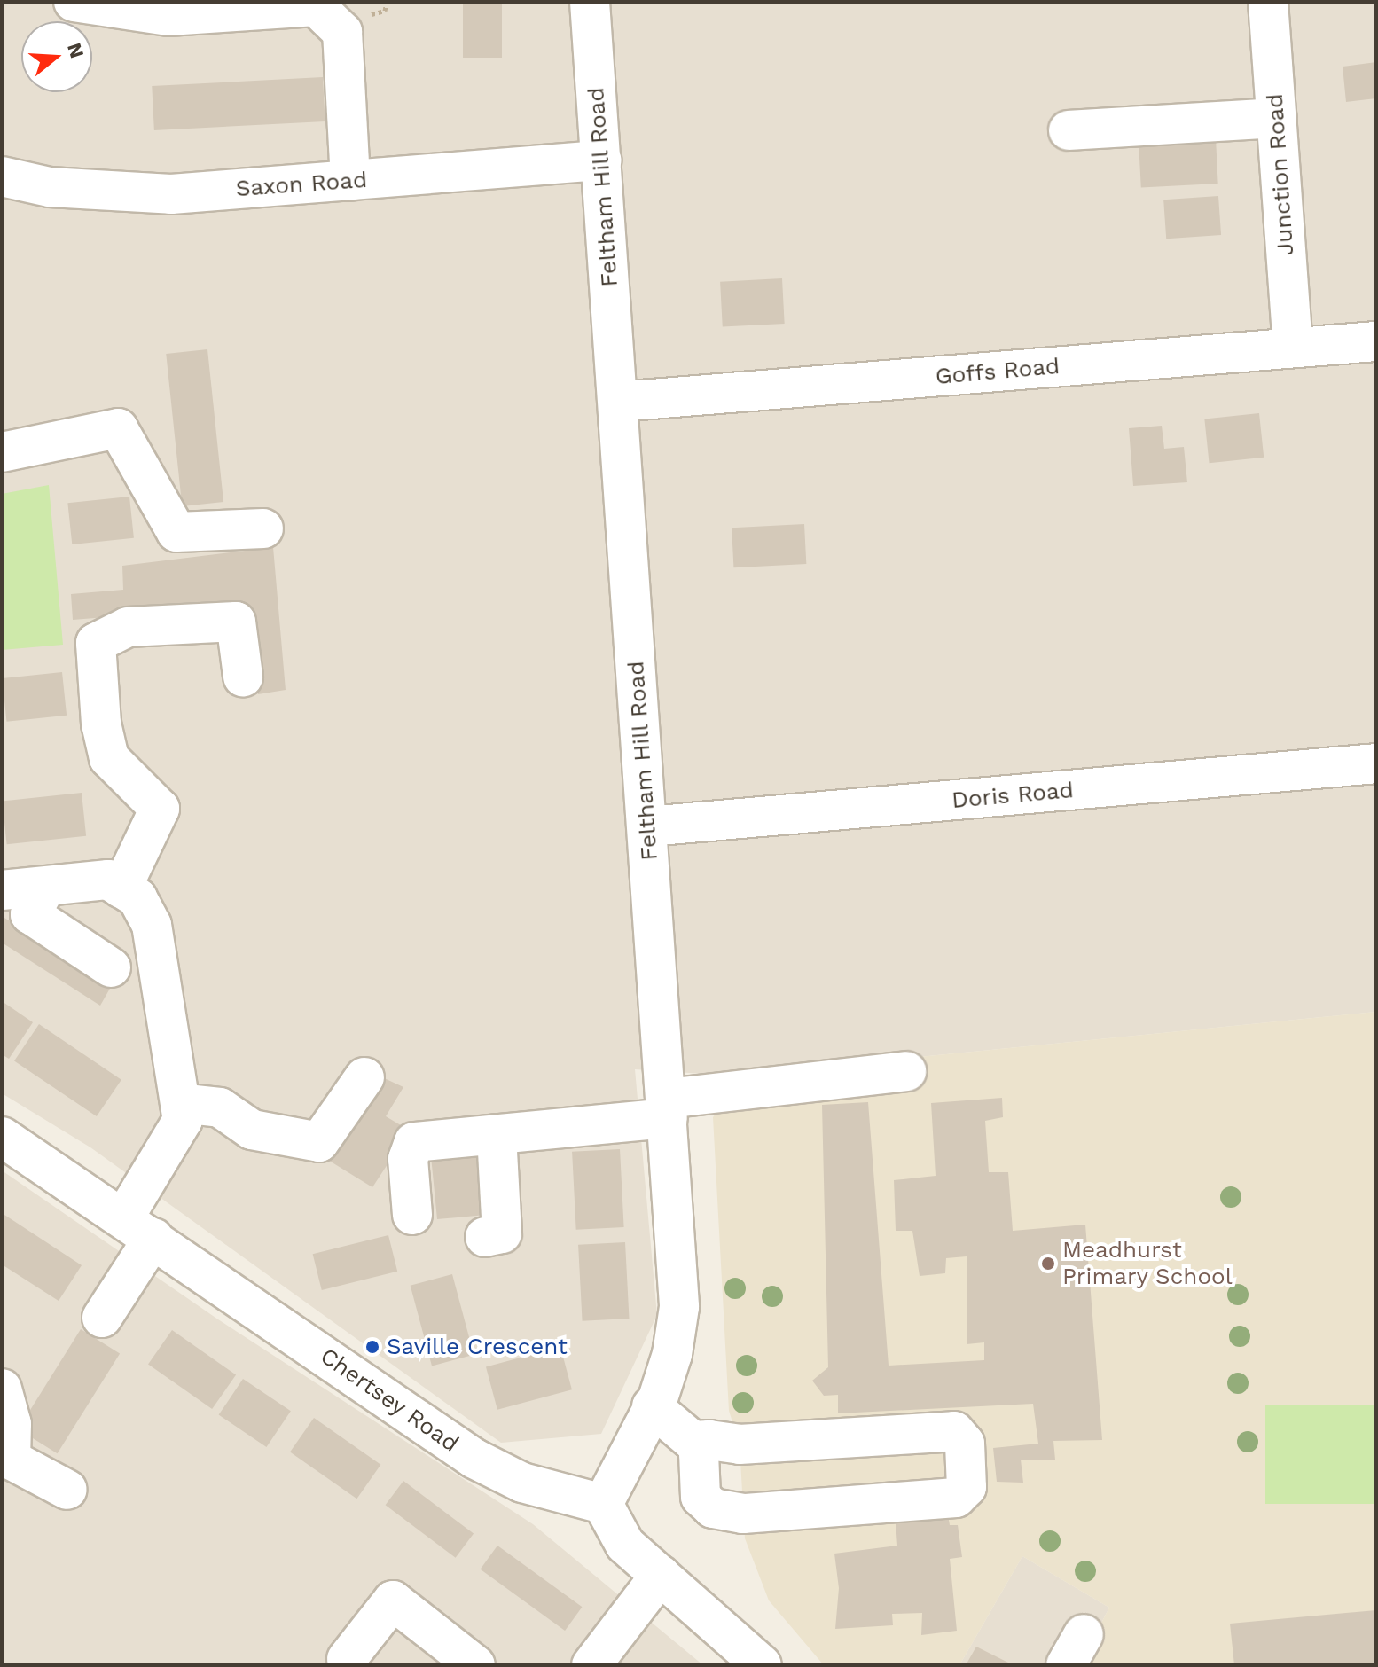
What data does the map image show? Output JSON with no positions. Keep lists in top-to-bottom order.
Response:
{
  "streets": {
    "street": [
      "Junction Road",
      "Saxon Road",
      "Feltham Hill Road",
      "Goffs Road",
      "Doris Road",
      "Chertsey Road"
    ]
  },
  "crossings": [
    ["Junction Road", "Goffs Road"],
    ["Saxon Road", "Feltham Hill Road"],
    ["Feltham Hill Road", "Goffs Road"],
    ["Feltham Hill Road", "Doris Road"],
    ["Feltham Hill Road", "Chertsey Road"]
  ],
  "places": ["Meadhurst Primary School", "Saville Crescent"],
  "north": "right"
}
